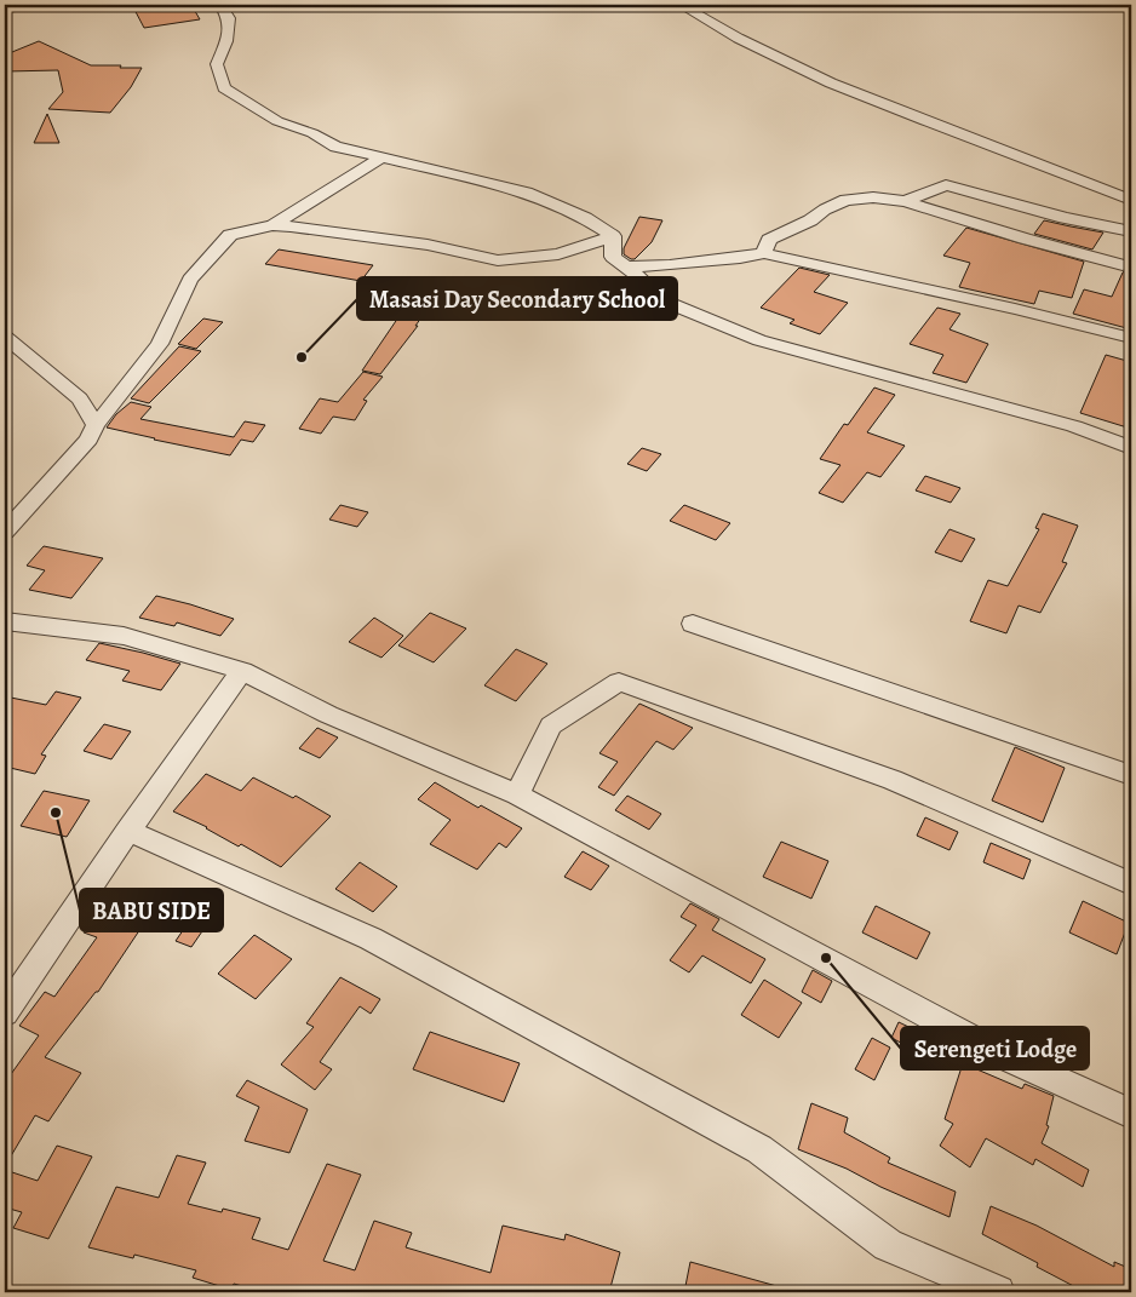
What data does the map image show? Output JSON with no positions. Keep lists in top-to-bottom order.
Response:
{
  "places": ["Masasi Day Secondary School", "BABU SIDE", "Serengeti Lodge"]
}
